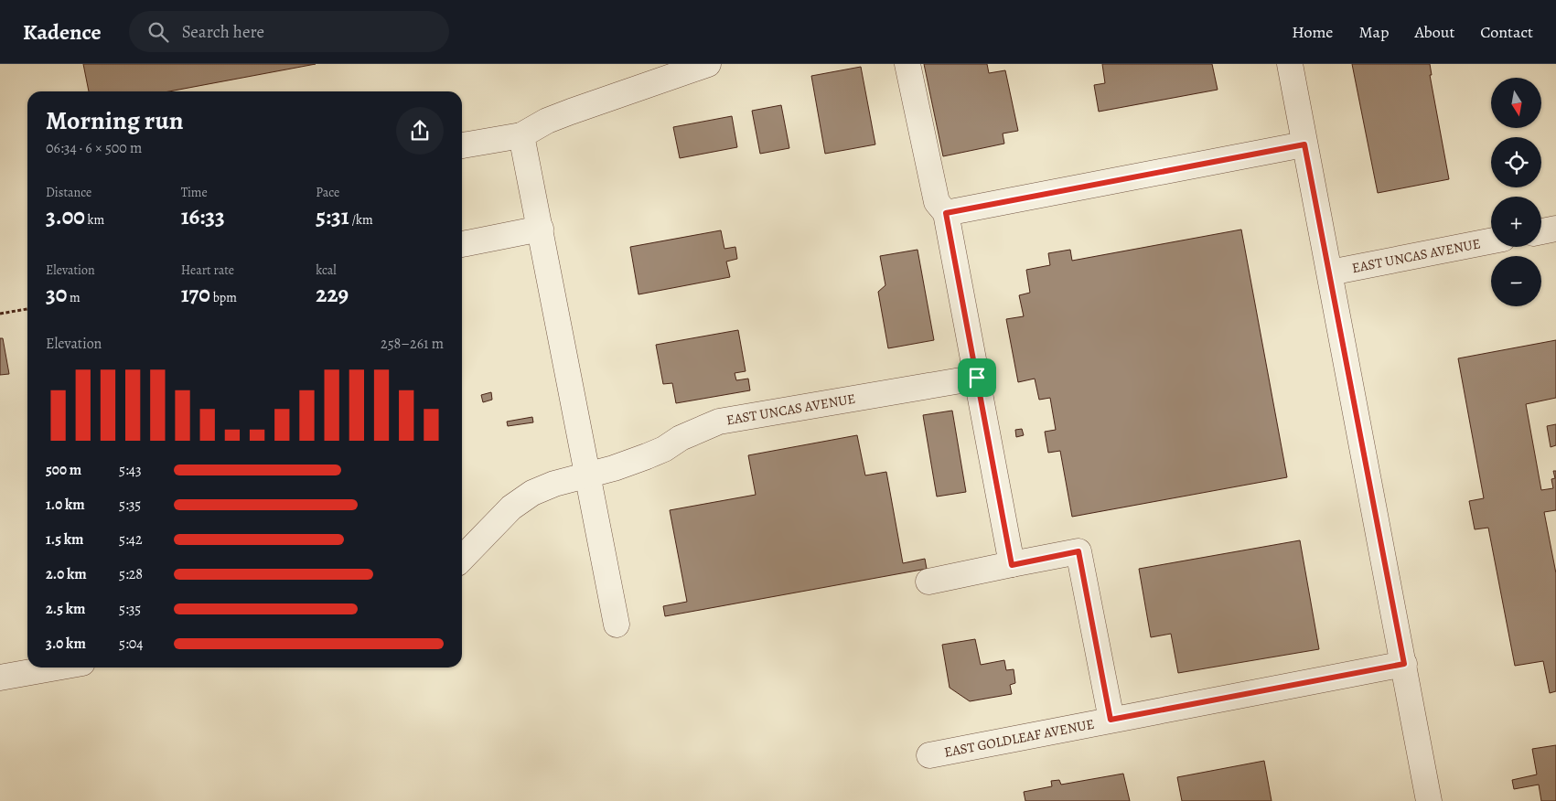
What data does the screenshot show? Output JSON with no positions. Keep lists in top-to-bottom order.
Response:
{
  "streets": {
    "street": ["EAST UNCAS AVENUE", "EAST GOLDLEAF AVENUE"]
  },
  "north": "bottom",
  "page": {
    "header": "Kadence",
    "search": "Search here",
    "nav": [
      "Home",
      "Map",
      "About",
      "Contact"
    ],
    "map_buttons": ["+", "−"],
    "heading": ["Morning run", "06:34 · 6 × 500 m"],
    "stats": [
      ["Distance", "3.00 km"],
      ["Time", "16:33"],
      ["Pace", "5:31 /km"],
      ["Elevation", "30 m"],
      ["Heart rate", "170 bpm"],
      ["kcal", "229"]
    ],
    "chart": ["Elevation", "258–261 m"],
    "list": [
      {
        "name": "500 m",
        "note": "5:43"
      },
      {
        "name": "1.0 km",
        "note": "5:35"
      },
      {
        "name": "1.5 km",
        "note": "5:42"
      },
      {
        "name": "2.0 km",
        "note": "5:28"
      },
      {
        "name": "2.5 km",
        "note": "5:35"
      },
      {
        "name": "3.0 km",
        "note": "5:04"
      }
    ]
  }
}
